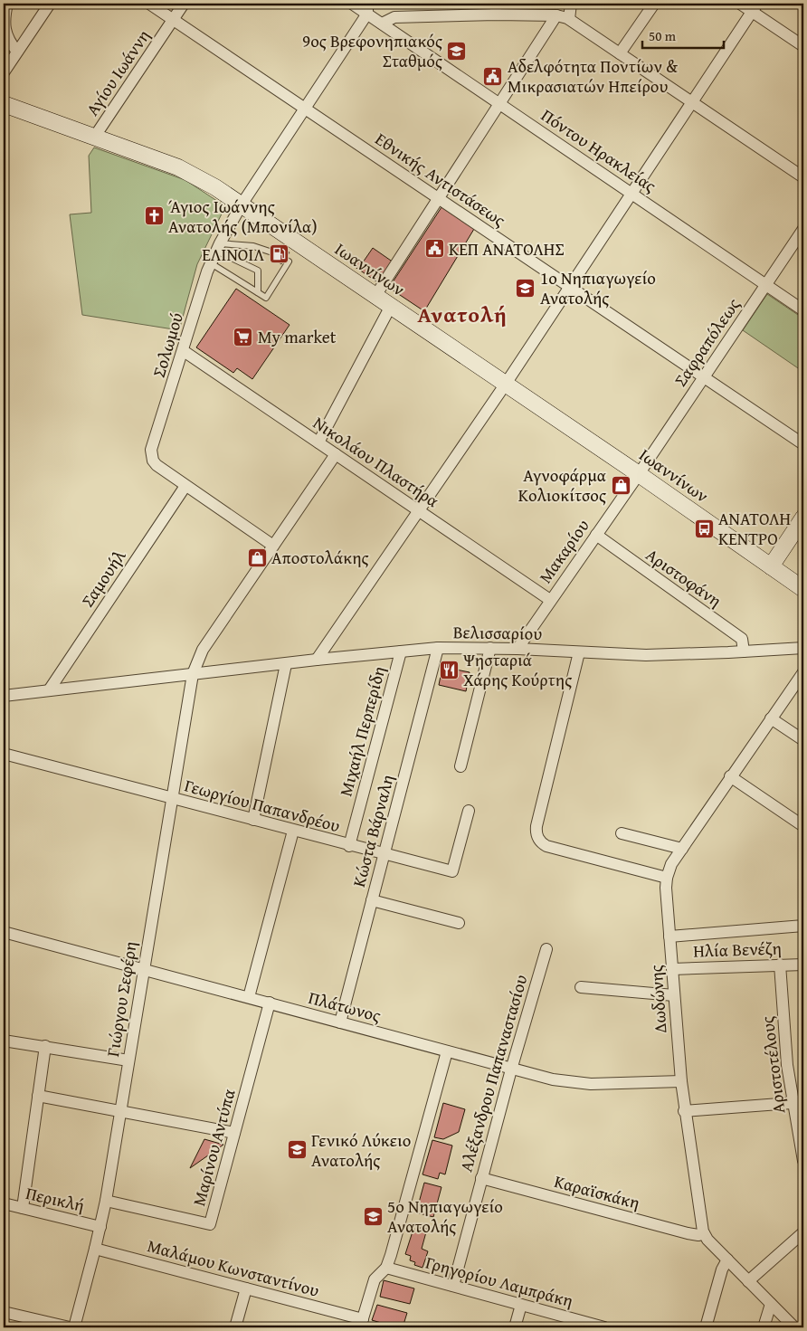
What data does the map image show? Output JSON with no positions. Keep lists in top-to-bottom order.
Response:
{
  "streets": {
    "main road": ["Ιωαννίνων"],
    "street": [
      "Αγίου Ιωάννη",
      "Πόντου Ηρακλείας",
      "Εθνικής Αντιστάσεως",
      "Σαφραπόλεως",
      "Σολωμού",
      "Νικολάου Πλαστήρα",
      "Μακαρίου",
      "Αριστοφάνη",
      "Σαμουήλ",
      "Βελισσαρίου",
      "Μιχαήλ Περπερίδη",
      "Γεωργίου Παπανδρέου",
      "Κώστα Βάρναλη",
      "Ηλία Βενέζη",
      "Γιώργου Σεφέρη",
      "Δωδώνης",
      "Πλάτωνος",
      "Αριστοτέλους",
      "Αλέξανδρου Παπαναστασίου",
      "Μαρίνου Αντύπα",
      "Καραϊσκάκη",
      "Περικλή",
      "Μαλάμου Κωνσταντίνου",
      "Γρηγορίου Λαμπράκη"
    ]
  },
  "crossings": [
    ["Αγίου Ιωάννη", "Εθνικής Αντιστάσεως"],
    ["Αγίου Ιωάννη", "Ιωαννίνων"],
    ["Πόντου Ηρακλείας", "Σαφραπόλεως"],
    ["Πόντου Ηρακλείας", "Σολωμού"],
    ["Εθνικής Αντιστάσεως", "Σαφραπόλεως"],
    ["Εθνικής Αντιστάσεως", "Σολωμού"],
    ["Ιωαννίνων", "Σαφραπόλεως"],
    ["Ιωαννίνων", "Σολωμού"],
    ["Ιωαννίνων", "Μακαρίου"],
    ["Σαφραπόλεως", "Μακαρίου"],
    ["Σολωμού", "Νικολάου Πλαστήρα"],
    ["Σολωμού", "Σαμουήλ"],
    ["Σολωμού", "Γιώργου Σεφέρη"],
    ["Νικολάου Πλαστήρα", "Μακαρίου"],
    ["Νικολάου Πλαστήρα", "Γιώργου Σεφέρη"],
    ["Μακαρίου", "Αριστοφάνη"],
    ["Μακαρίου", "Βελισσαρίου"],
    ["Αριστοφάνη", "Βελισσαρίου"],
    ["Σαμουήλ", "Βελισσαρίου"],
    ["Βελισσαρίου", "Μιχαήλ Περπερίδη"],
    ["Βελισσαρίου", "Κώστα Βάρναλη"],
    ["Βελισσαρίου", "Γιώργου Σεφέρη"],
    ["Μιχαήλ Περπερίδη", "Γεωργίου Παπανδρέου"],
    ["Γεωργίου Παπανδρέου", "Κώστα Βάρναλη"],
    ["Γεωργίου Παπανδρέου", "Γιώργου Σεφέρη"],
    ["Κώστα Βάρναλη", "Πλάτωνος"],
    ["Ηλία Βενέζη", "Δωδώνης"],
    ["Ηλία Βενέζη", "Αριστοτέλους"],
    ["Γιώργου Σεφέρη", "Πλάτωνος"],
    ["Γιώργου Σεφέρη", "Μαρίνου Αντύπα"],
    ["Γιώργου Σεφέρη", "Περικλή"],
    ["Γιώργου Σεφέρη", "Μαλάμου Κωνσταντίνου"],
    ["Δωδώνης", "Πλάτωνος"],
    ["Δωδώνης", "Καραϊσκάκη"],
    ["Πλάτωνος", "Αλέξανδρου Παπαναστασίου"],
    ["Πλάτωνος", "Μαρίνου Αντύπα"],
    ["Αλέξανδρου Παπαναστασίου", "Καραϊσκάκη"],
    ["Αλέξανδρου Παπαναστασίου", "Γρηγορίου Λαμπράκη"]
  ],
  "districts": ["Ανατολή"],
  "places": {
    "school or university": [
      "9ος Βρεφονηπιακός Σταθμός",
      "1ο Νηπιαγωγείο Ανατολής",
      "Γενικό Λύκειο Ανατολής",
      "5ο Νηπιαγωγείο Ανατολής"
    ],
    "public building": ["Αδελφότητα Ποντίων & Μικρασιατών Ηπείρου", "ΚΕΠ ΑΝΑΤΟΛΗΣ"],
    "church": ["Άγιος Ιωάννης Ανατολής (Μπονίλα)"],
    "fuel station": ["ΕΛΙΝΟΙΛ"],
    "supermarket": ["My market"],
    "shop": ["Αγνοφάρμα Κολιοκίτσος", "Αποστολάκης"],
    "bus stop": ["ΑΝΑΤΟΛΗ ΚΕΝΤΡΟ"],
    "restaurant": ["Ψησταριά Χάρης Κούρτης"]
  },
  "scale_bar": "50 m"
}
